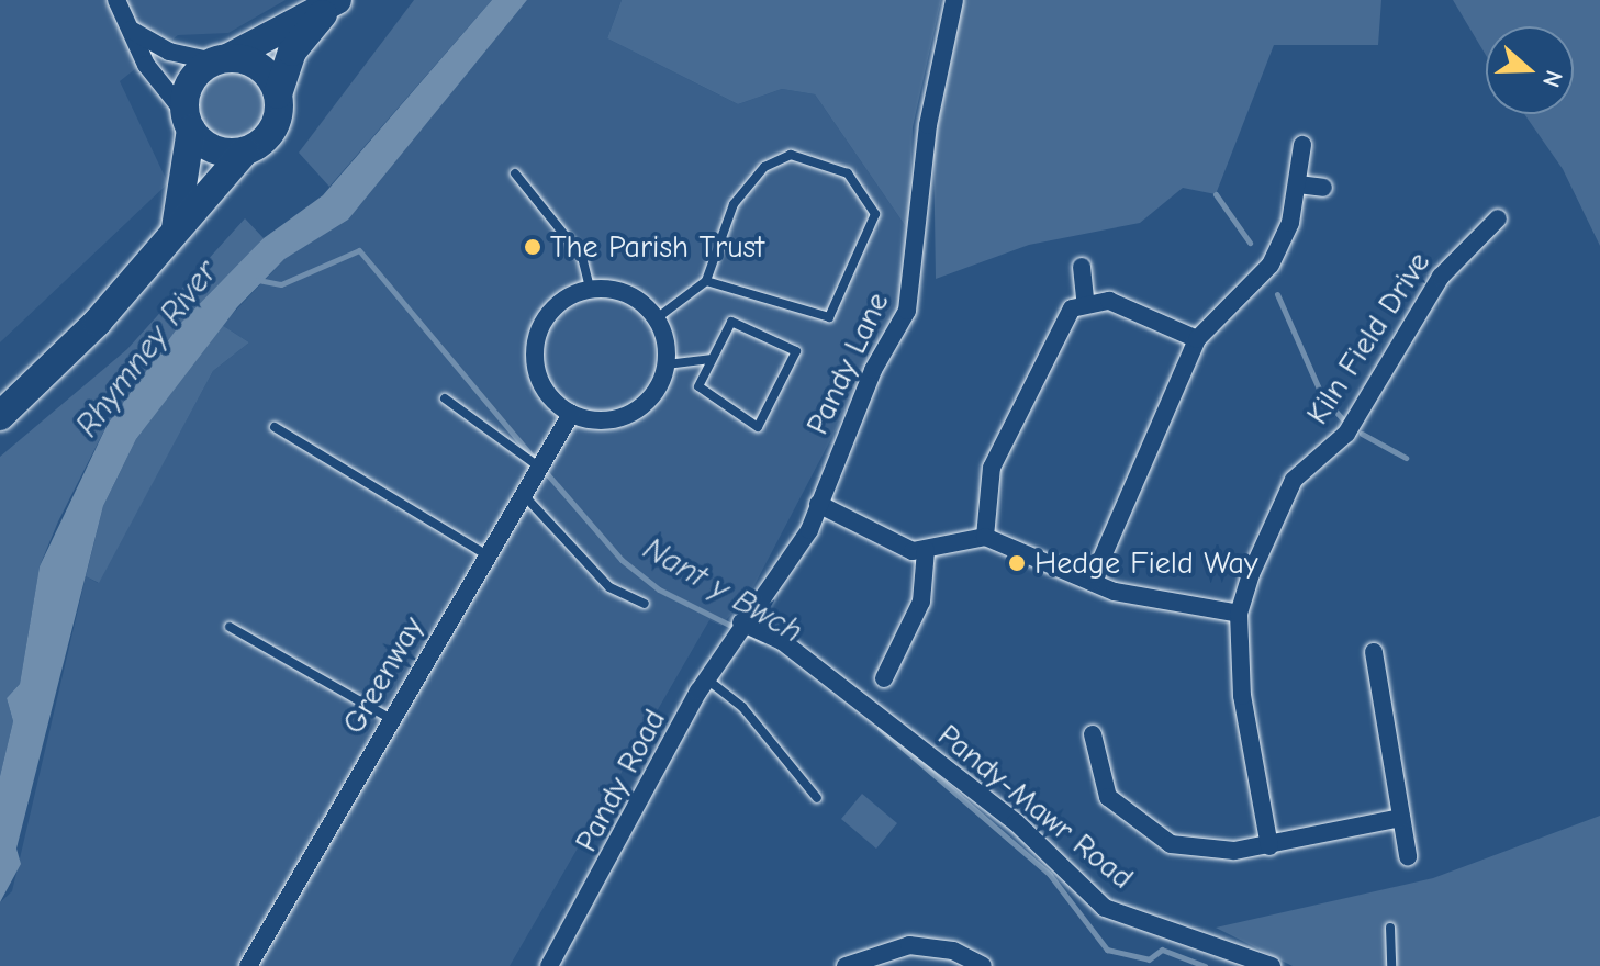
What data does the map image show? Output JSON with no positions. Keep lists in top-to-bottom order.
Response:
{
  "streets": {
    "street": [
      "Kiln Field Drive",
      "Pandy Lane",
      "Greenway",
      "Pandy Road",
      "Pandy-Mawr Road"
    ]
  },
  "crossings": [
    ["Pandy Lane", "Pandy Road"],
    ["Pandy Lane", "Pandy-Mawr Road"],
    ["Pandy Road", "Pandy-Mawr Road"]
  ],
  "water": ["Rhymney River", "Nant y Bwch"],
  "places": ["The Parish Trust", "Hedge Field Way"],
  "north": "right"
}
